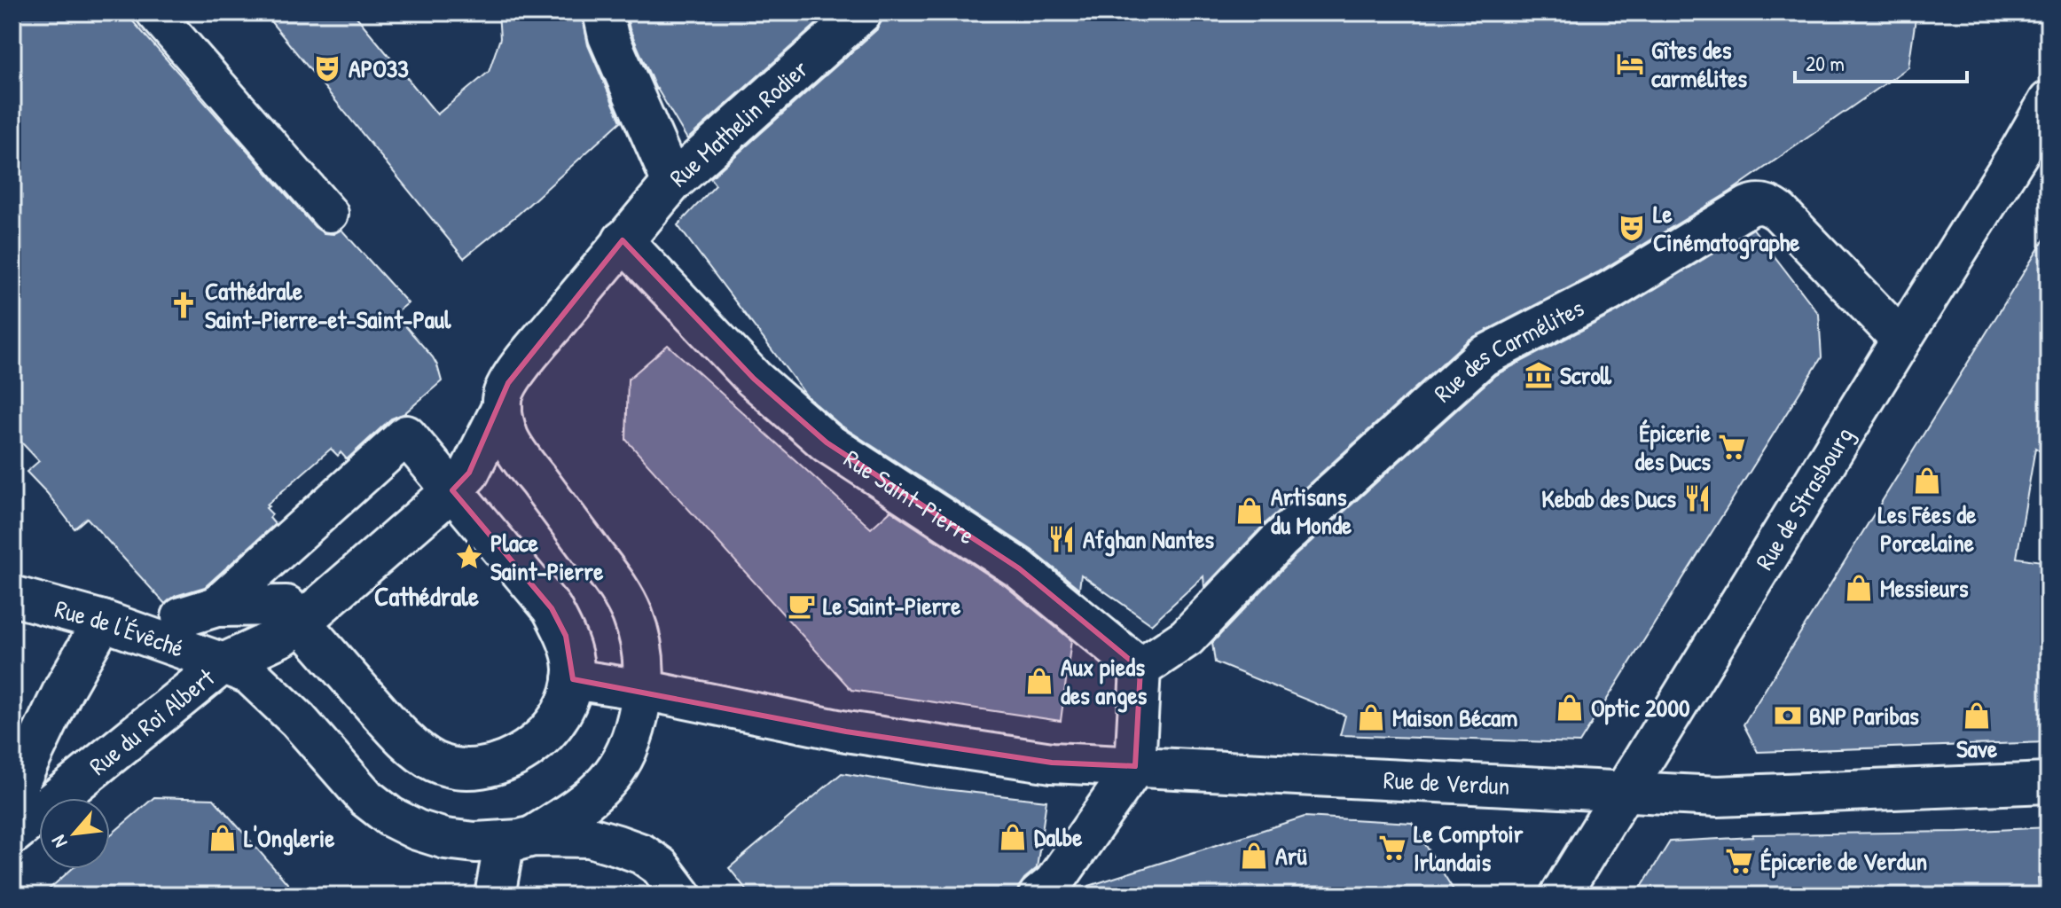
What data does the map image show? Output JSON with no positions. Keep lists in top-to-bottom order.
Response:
{
  "streets": {
    "street": [
      "Rue Mathelin Rodier",
      "Rue des Carmélites",
      "Rue Saint-Pierre",
      "Rue de Strasbourg",
      "Rue de l'Évêché",
      "Rue du Roi Albert",
      "Rue de Verdun"
    ]
  },
  "crossings": [
    ["Rue Mathelin Rodier", "Rue Saint-Pierre"],
    ["Rue des Carmélites", "Rue Saint-Pierre"],
    ["Rue des Carmélites", "Rue de Strasbourg"],
    ["Rue de Strasbourg", "Rue de Verdun"],
    ["Rue de l'Évêché", "Rue du Roi Albert"]
  ],
  "districts": ["Cathédrale"],
  "places": {
    "hotel": ["Gîtes des carmélites"],
    "theatre": ["APO33", "Le Cinématographe"],
    "church": ["Cathédrale Saint-Pierre-et-Saint-Paul"],
    "museum": ["Scroll"],
    "supermarket": ["Épicerie des Ducs", "Le Comptoir Irlandais", "Épicerie de Verdun"],
    "shop": [
      "Les Fées de Porcelaine",
      "Artisans du Monde",
      "Messieurs",
      "Aux pieds des anges",
      "Optic 2000",
      "Save",
      "Maison Bécam",
      "Dalbe",
      "L'Onglerie",
      "Arü"
    ],
    "restaurant": ["Kebab des Ducs", "Afghan Nantes"],
    "place": ["Place Saint-Pierre"],
    "cafe": ["Le Saint-Pierre"],
    "bank": ["BNP Paribas"]
  },
  "scale_bar": "20 m",
  "north": "bottom left"
}
